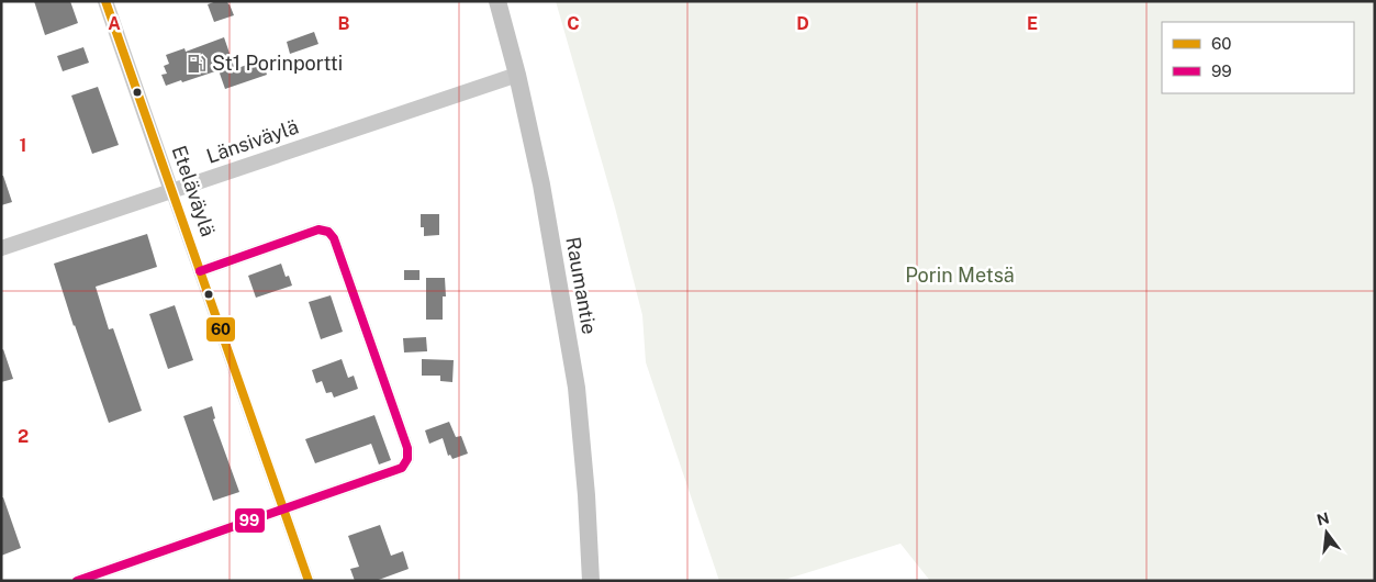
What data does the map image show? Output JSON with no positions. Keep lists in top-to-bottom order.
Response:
{
  "streets": {
    "highway": ["Raumantie"],
    "main road": ["Länsiväylä", "Eteläväylä"]
  },
  "crossings": [
    ["Länsiväylä", "Eteläväylä"],
    ["Länsiväylä", "Raumantie"]
  ],
  "parks": ["Porin Metsä"],
  "places": {
    "fuel station": ["St1 Porinportti"]
  },
  "lines": ["transit line 60", "transit line 99"],
  "legend": ["60", "99"],
  "north": "top",
  "grid": {
    "columns": [
      "A",
      "B",
      "C",
      "D",
      "E"
    ],
    "rows": ["1", "2"]
  }
}
